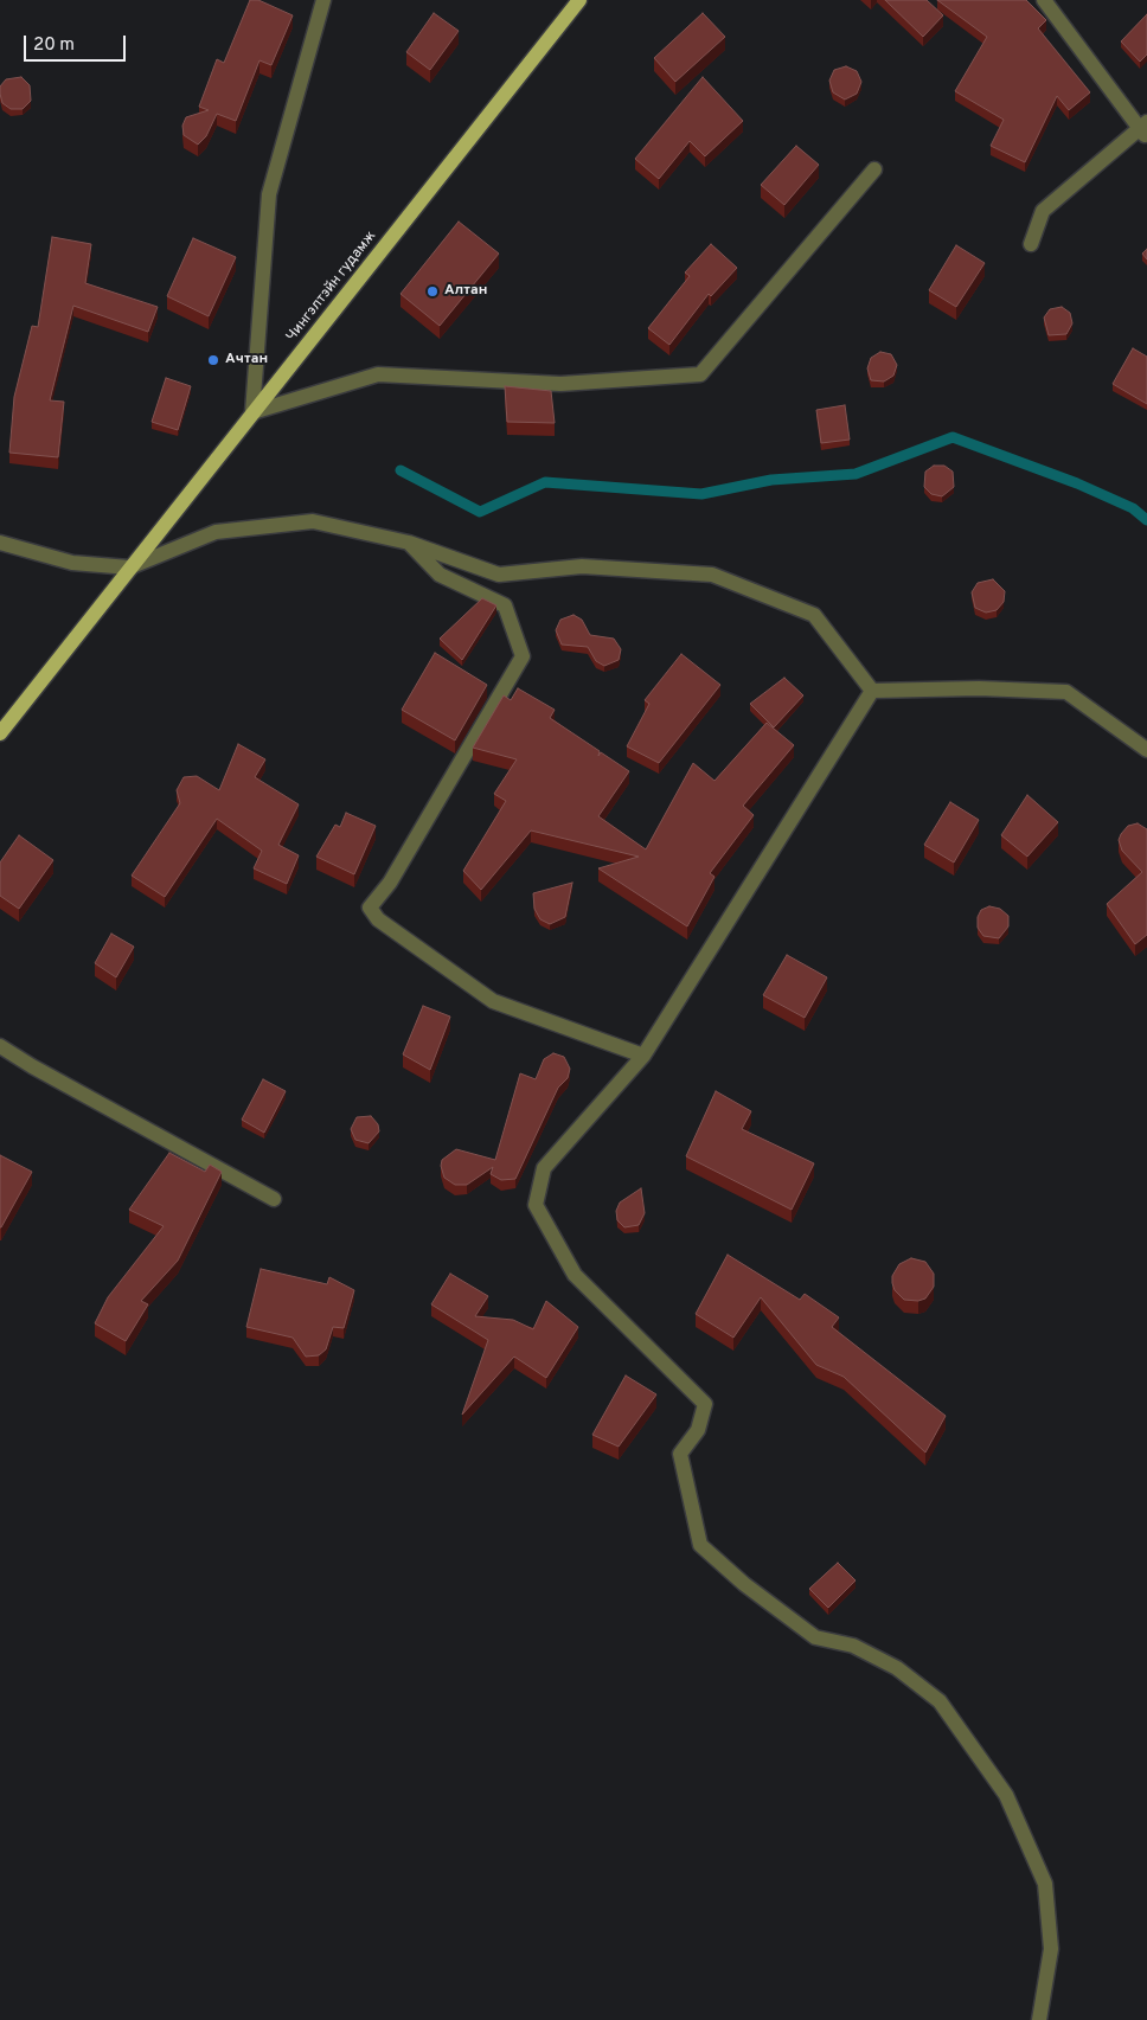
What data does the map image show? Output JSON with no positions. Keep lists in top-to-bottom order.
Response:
{
  "streets": {
    "main road": ["Чингэлтэйн гудамж"]
  },
  "places": ["Алтан", "Ачтан"],
  "scale_bar": "20 m"
}
